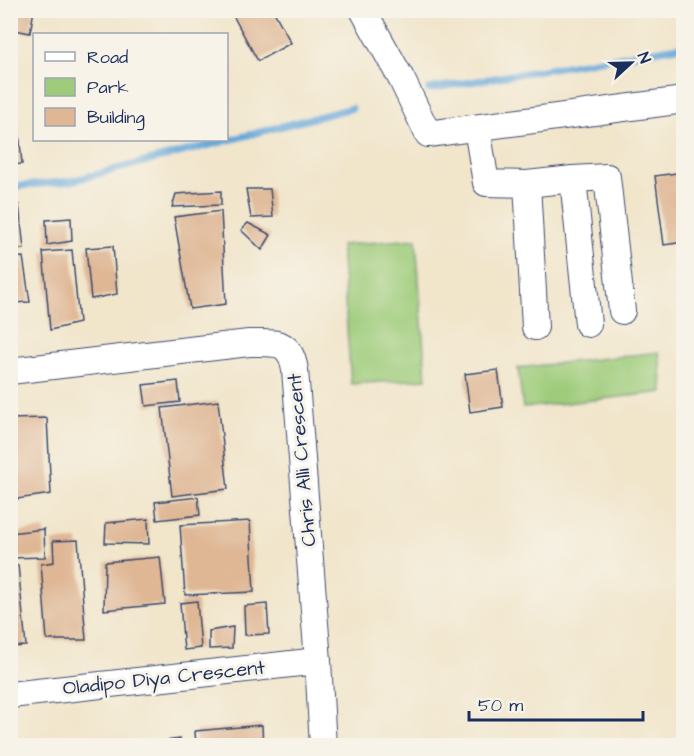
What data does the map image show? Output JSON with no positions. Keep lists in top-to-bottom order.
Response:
{
  "streets": {
    "street": ["Chris Alli Crescent", "Oladipo Diya Crescent"]
  },
  "crossings": [
    ["Chris Alli Crescent", "Oladipo Diya Crescent"]
  ],
  "legend": ["Road", "Park", "Building"],
  "scale_bar": "50 m",
  "north": "right"
}
